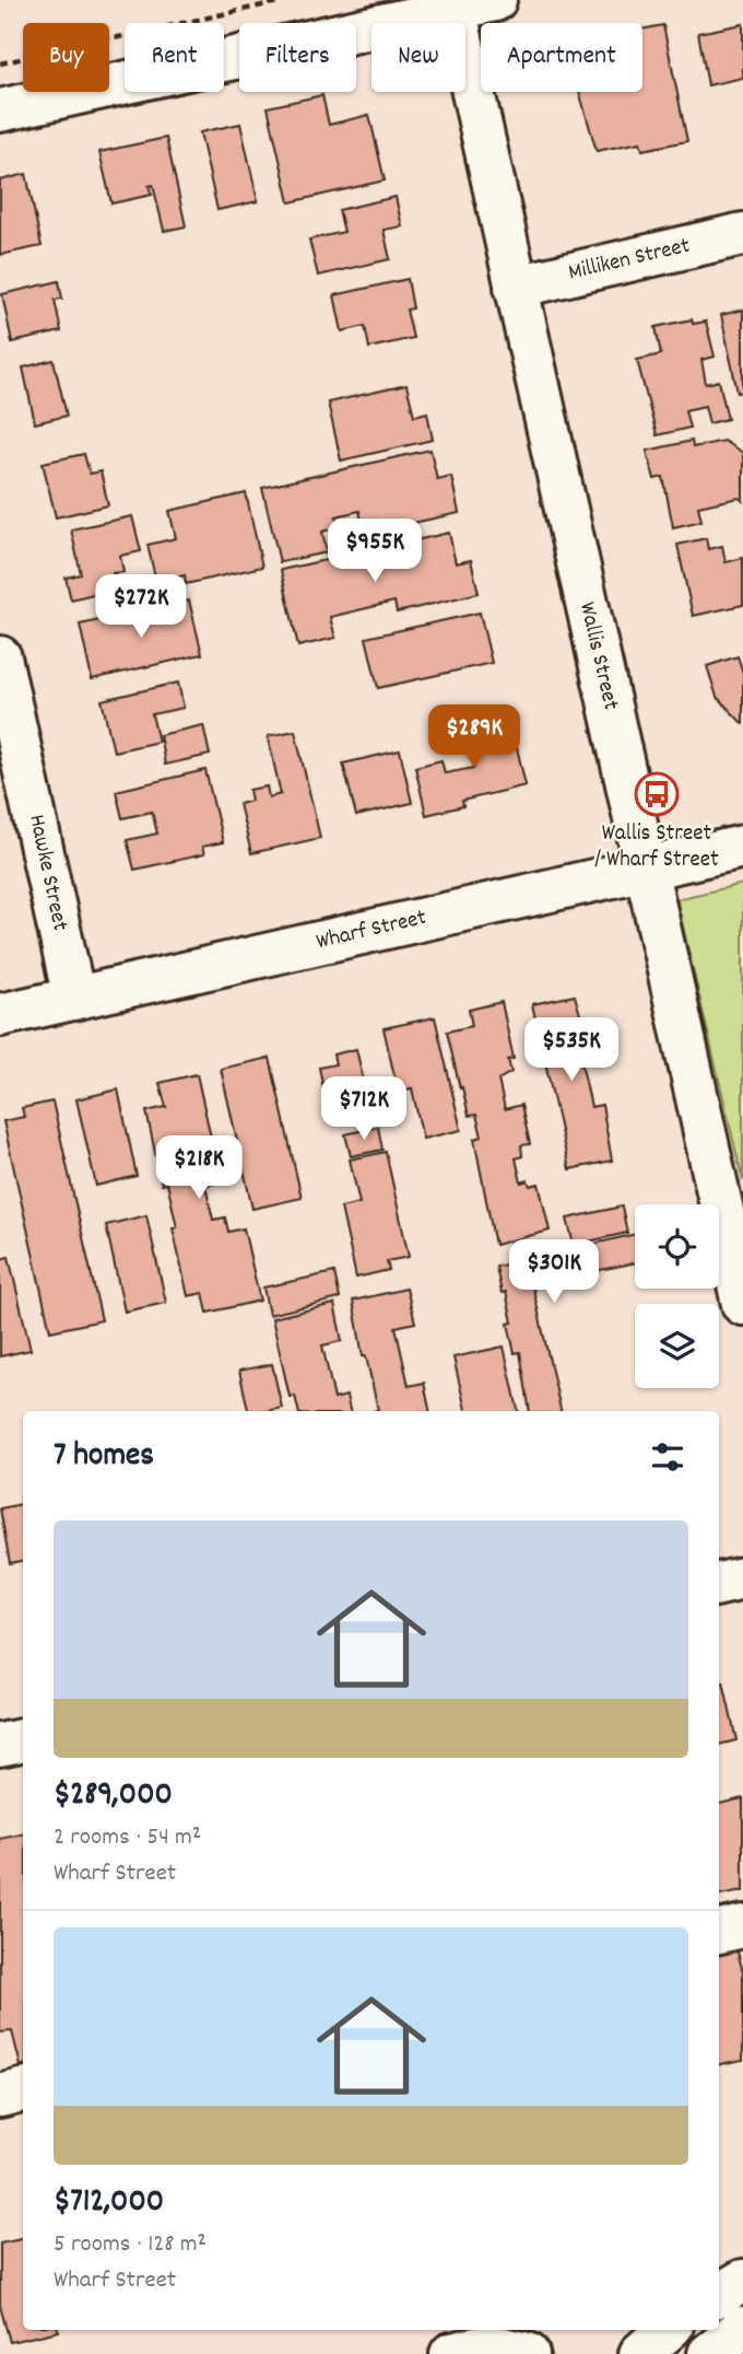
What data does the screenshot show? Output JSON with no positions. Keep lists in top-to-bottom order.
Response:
{
  "streets": {
    "street": [
      "Milliken Street",
      "Wallis Street",
      "Hawke Street",
      "Wharf Street"
    ]
  },
  "crossings": [
    ["Milliken Street", "Wallis Street"],
    ["Wallis Street", "Wharf Street"],
    ["Hawke Street", "Wharf Street"]
  ],
  "places": {
    "bus stop": ["Wallis Street / Wharf Street"]
  },
  "page": {
    "chip": [
      "Buy",
      "Rent",
      "Filters",
      "New",
      "Apartment"
    ],
    "price": [
      "$955K",
      "$272K",
      "$289K",
      "$535K",
      "$712K",
      "$218K",
      "$301K"
    ],
    "heading": "7 homes",
    "list": [
      {
        "name": "$289,000",
        "note": "2 rooms · 54 m² · Wharf Street"
      },
      {
        "name": "$712,000",
        "note": "5 rooms · 128 m² · Wharf Street"
      }
    ]
  }
}
